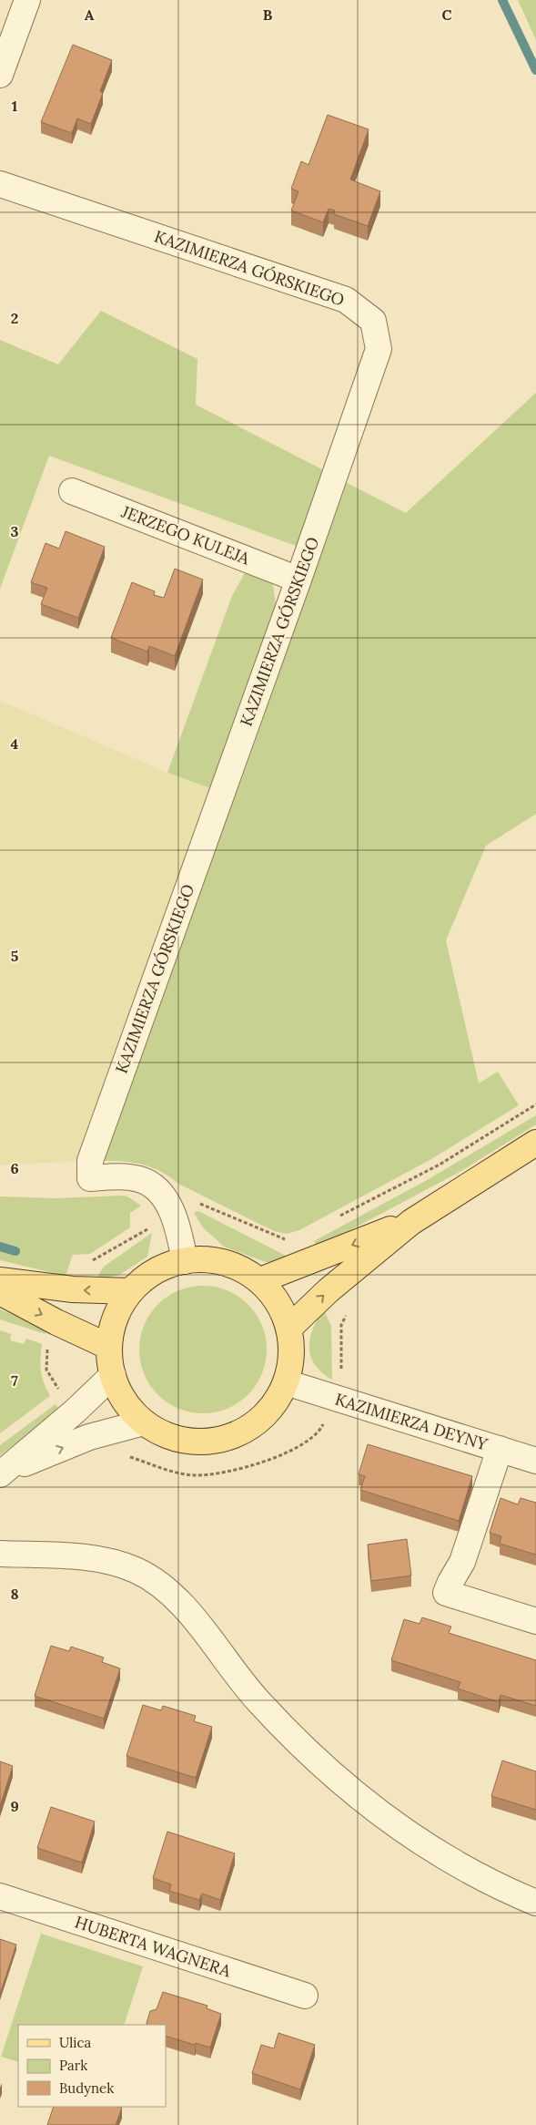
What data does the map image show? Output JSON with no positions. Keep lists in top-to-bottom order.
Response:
{
  "streets": {
    "street": [
      "KAZIMIERZA GÓRSKIEGO",
      "JERZEGO KULEJA",
      "KAZIMIERZA DEYNY",
      "HUBERTA WAGNERA"
    ]
  },
  "crossings": [
    ["KAZIMIERZA GÓRSKIEGO", "JERZEGO KULEJA"]
  ],
  "legend": ["Ulica", "Park", "Budynek"],
  "grid": {
    "columns": ["A", "B", "C"],
    "rows": [
      "1",
      "2",
      "3",
      "4",
      "5",
      "6",
      "7",
      "8",
      "9"
    ]
  }
}
